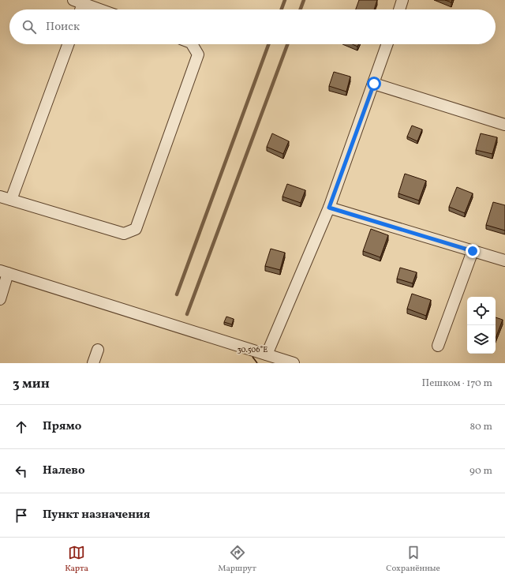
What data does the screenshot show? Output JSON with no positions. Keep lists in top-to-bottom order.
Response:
{
  "page": {
    "search": "Поиск",
    "heading": ["3 мин", "Пешком · 170 m"],
    "list": [
      ["Прямо", "80 m"],
      ["Налево", "90 m"],
      "Пункт назначения"
    ],
    "nav": ["Карта", "Маршрут", "Сохранённые"]
  },
  "coordinates": ["30.506°E"]
}
